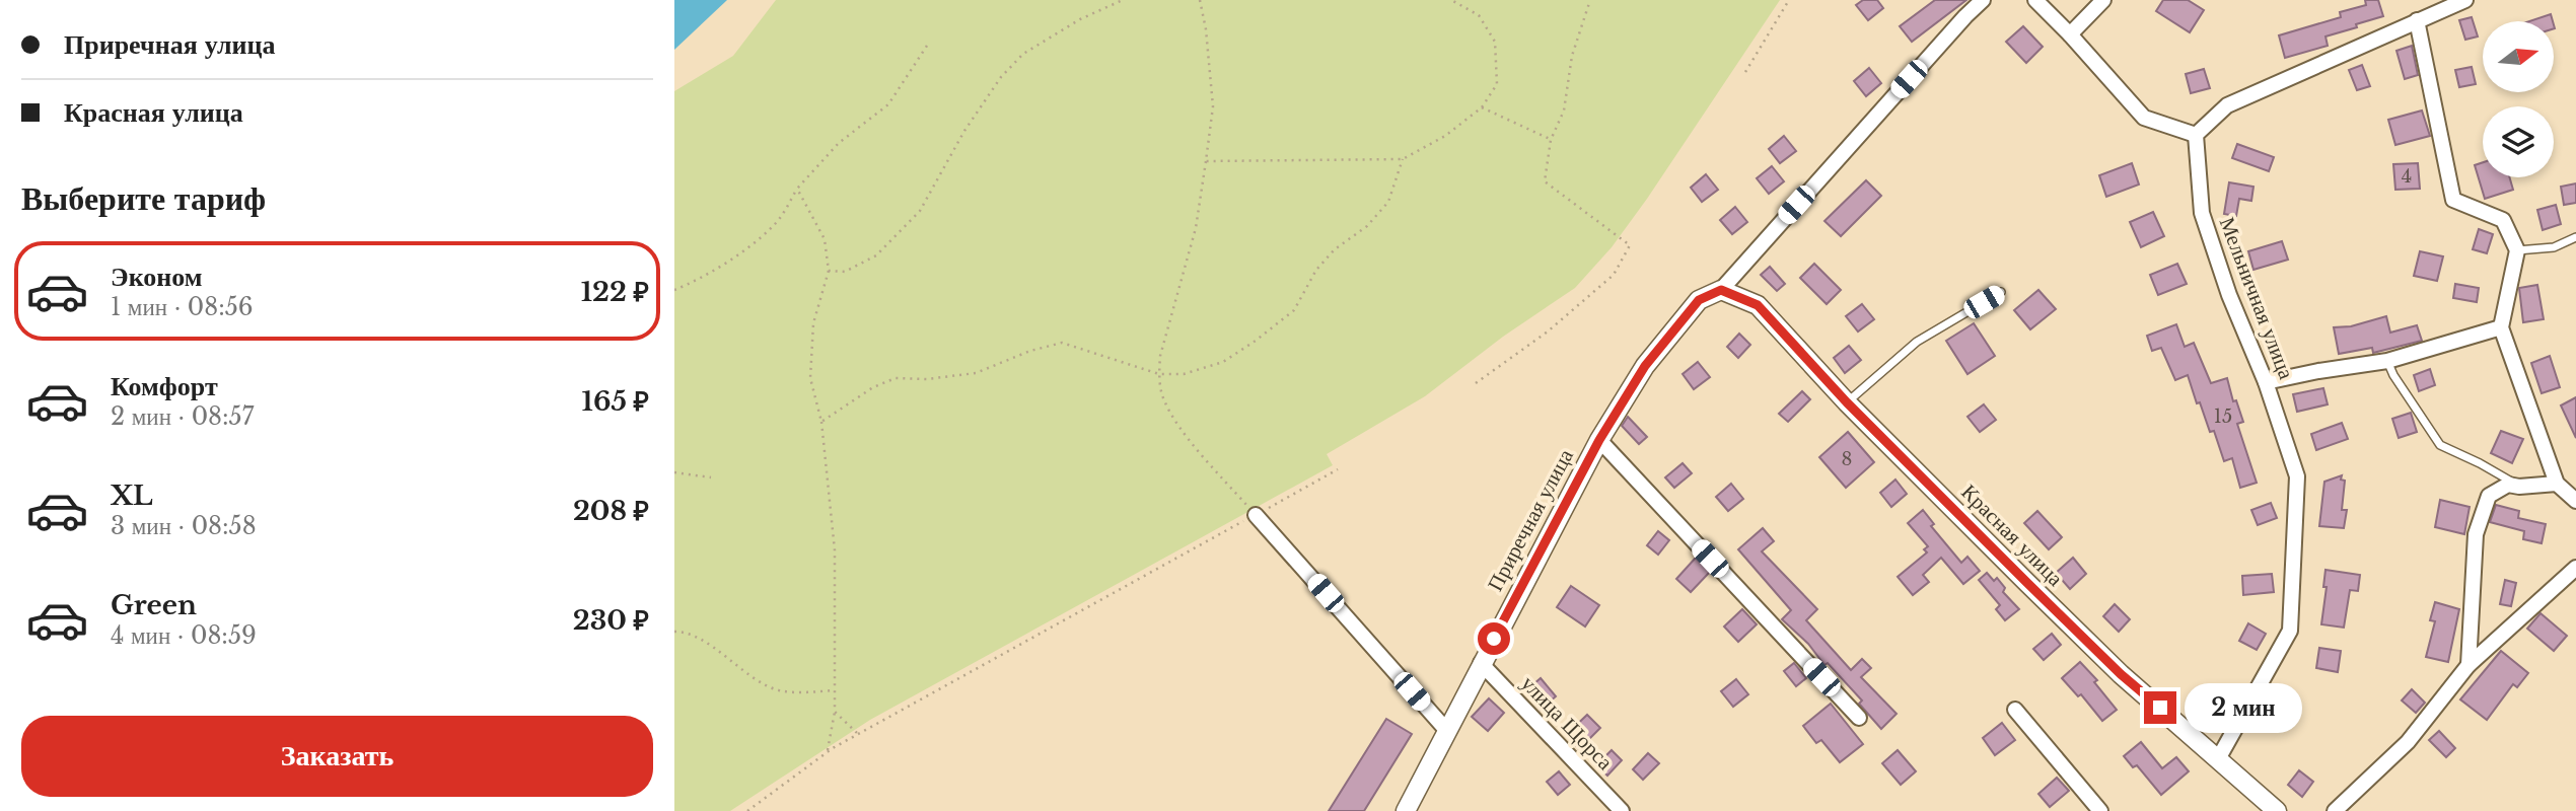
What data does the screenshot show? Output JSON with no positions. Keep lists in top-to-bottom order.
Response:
{
  "streets": {
    "street": [
      "Мельничная улица",
      "Приречная улица",
      "Красная улица",
      "улица Щорса"
    ]
  },
  "crossings": [
    ["Мельничная улица", "Красная улица"],
    ["Приречная улица", "Красная улица"],
    ["Приречная улица", "улица Щорса"]
  ],
  "house_numbers": ["4", "15", "8"],
  "north": "right",
  "page": {
    "banner": ["Приречная улица", "Красная улица"],
    "heading": "Выберите тариф",
    "list": [
      {
        "name": "Эконом",
        "note": "1 мин · 08:56",
        "value": "122 ₽"
      },
      {
        "name": "Комфорт",
        "note": "2 мин · 08:57",
        "value": "165 ₽"
      },
      {
        "name": "XL",
        "note": "3 мин · 08:58",
        "value": "208 ₽"
      },
      {
        "name": "Green",
        "note": "4 мин · 08:59",
        "value": "230 ₽"
      }
    ],
    "bubble": "2 мин",
    "buttons": "Заказать"
  }
}
